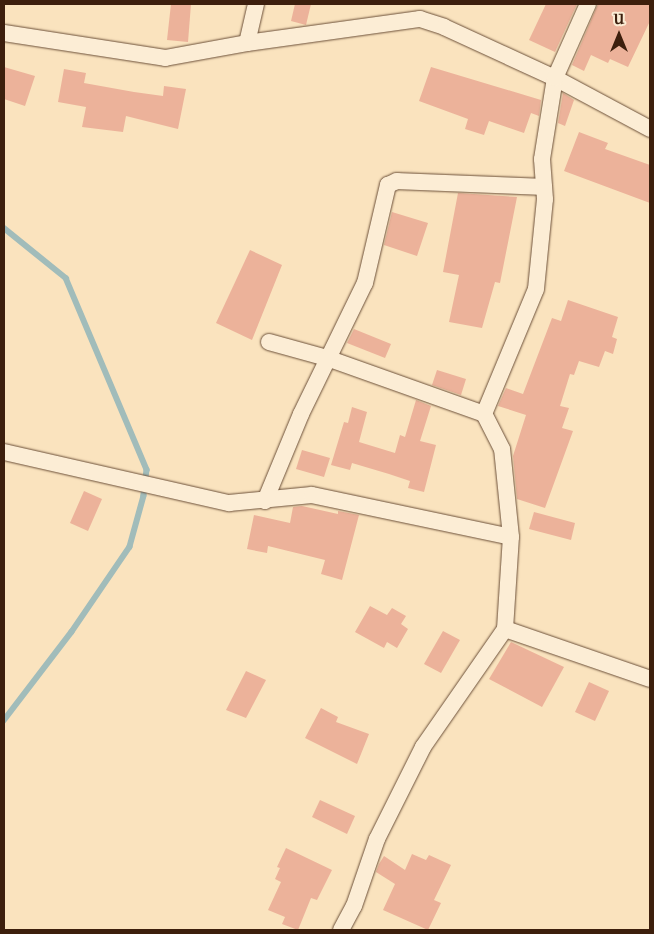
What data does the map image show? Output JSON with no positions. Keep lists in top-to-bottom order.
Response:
{
  "north": "top"
}
